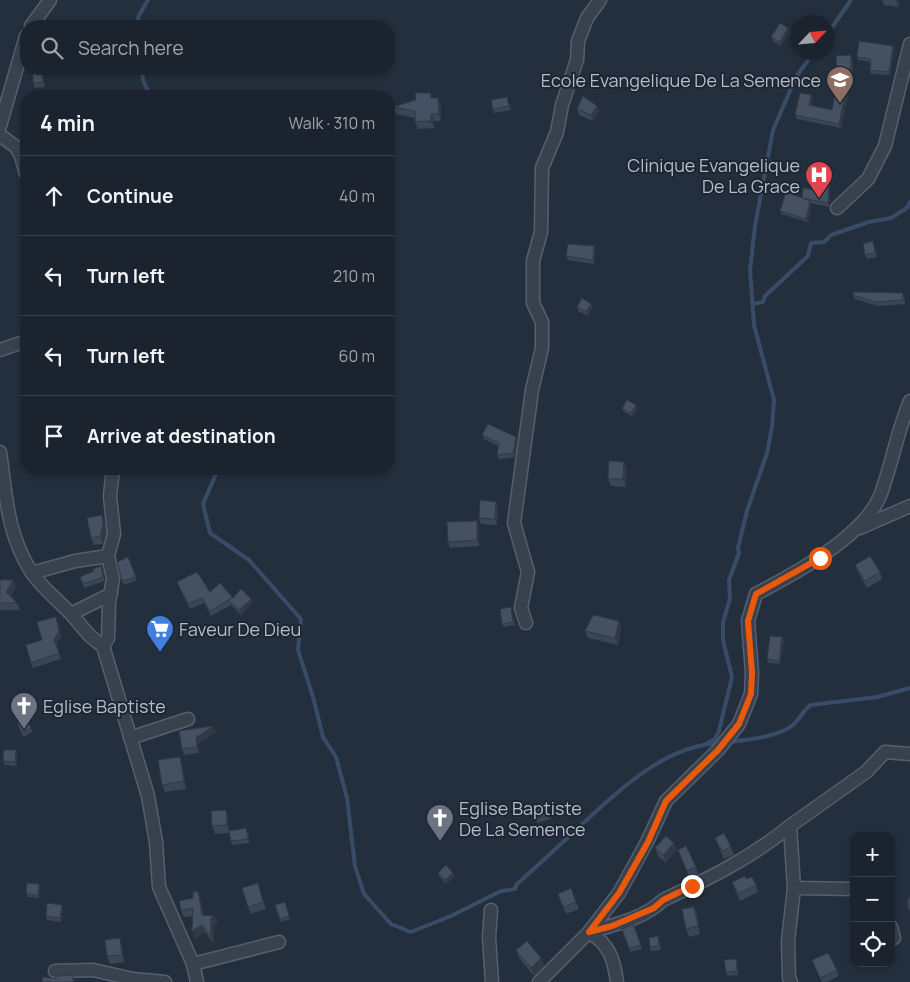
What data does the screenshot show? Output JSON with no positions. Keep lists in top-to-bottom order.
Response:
{
  "places": {
    "school or university": ["Ecole Evangelique De La Semence"],
    "hospital": ["Clinique Evangelique De La Grace"],
    "supermarket": ["Faveur De Dieu"],
    "church": ["Eglise Baptiste", "Eglise Baptiste De La Semence"]
  },
  "north": "top right",
  "page": {
    "search": "Search here",
    "heading": ["4 min", "Walk · 310 m"],
    "list": [
      ["Continue", "40 m"],
      ["Turn left", "210 m"],
      ["Turn left", "60 m"],
      "Arrive at destination"
    ],
    "map_buttons": ["+", "−"]
  }
}
